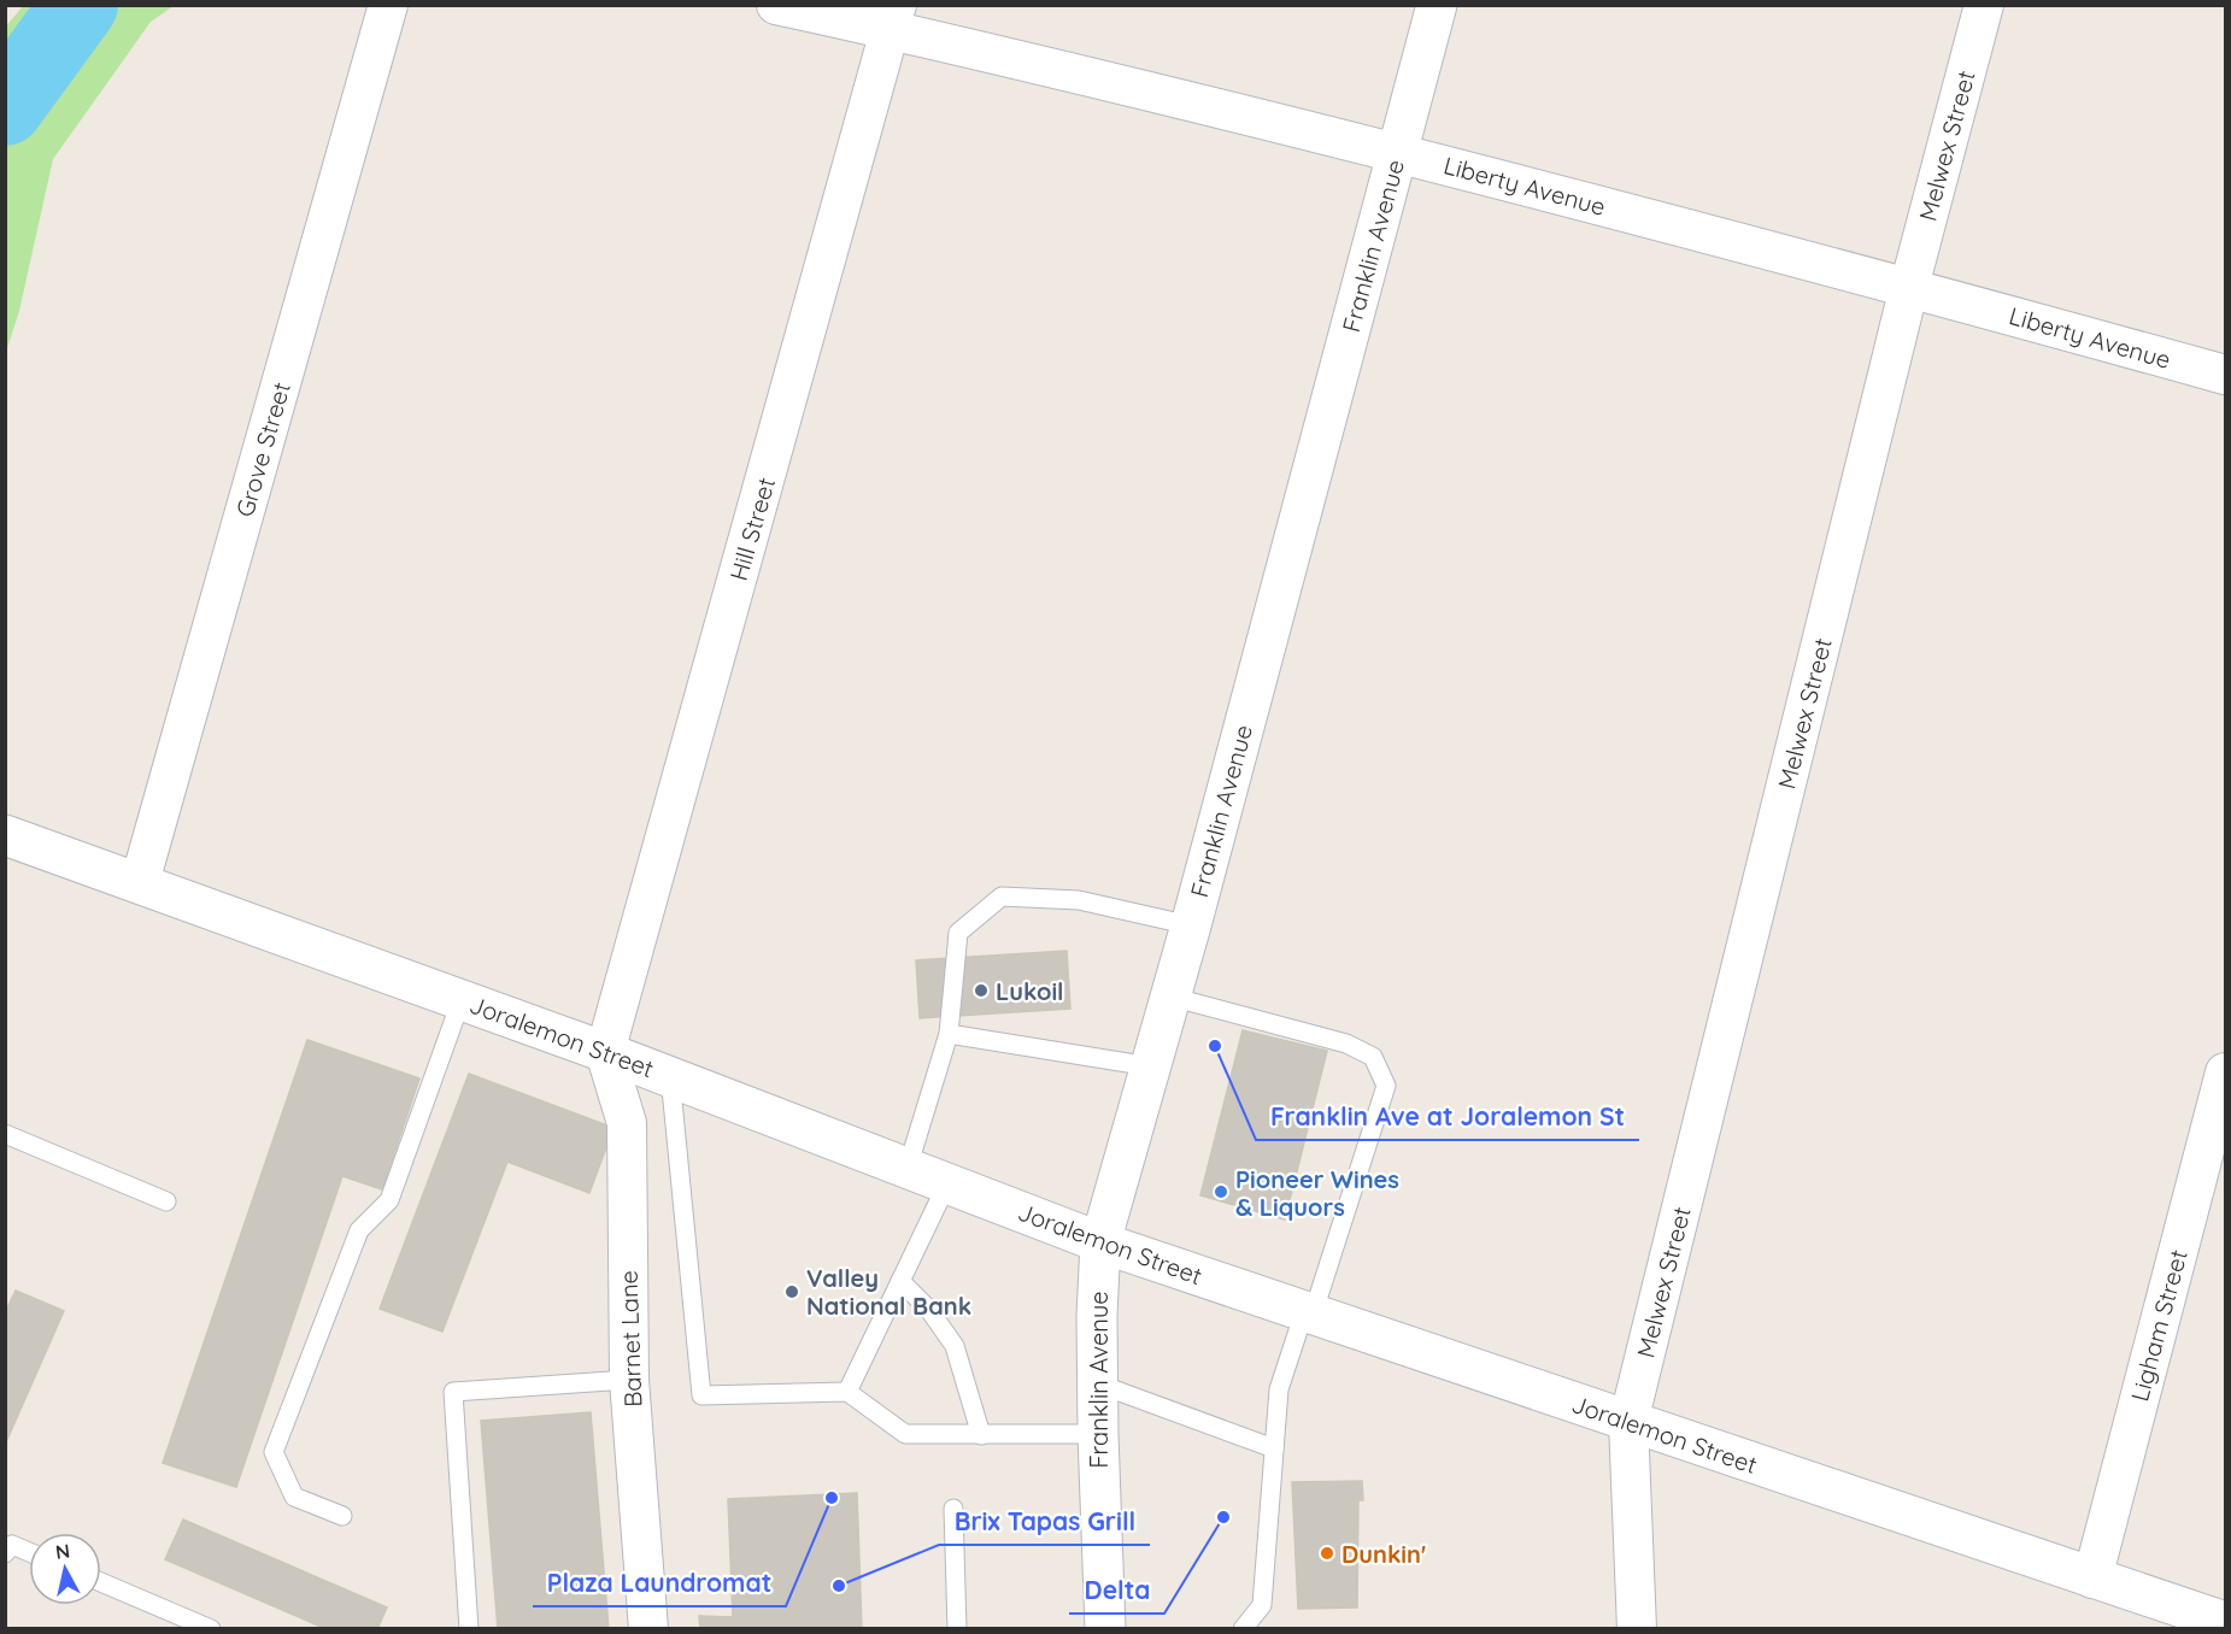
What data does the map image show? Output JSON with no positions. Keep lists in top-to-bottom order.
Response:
{
  "streets": {
    "street": [
      "Melwex Street",
      "Liberty Avenue",
      "Franklin Avenue",
      "Grove Street",
      "Hill Street",
      "Joralemon Street",
      "Ligham Street",
      "Barnet Lane"
    ]
  },
  "crossings": [
    ["Melwex Street", "Liberty Avenue"],
    ["Melwex Street", "Joralemon Street"],
    ["Liberty Avenue", "Franklin Avenue"],
    ["Liberty Avenue", "Hill Street"],
    ["Franklin Avenue", "Joralemon Street"],
    ["Grove Street", "Joralemon Street"],
    ["Hill Street", "Joralemon Street"],
    ["Hill Street", "Barnet Lane"],
    ["Joralemon Street", "Ligham Street"],
    ["Joralemon Street", "Barnet Lane"]
  ],
  "places": [
    "Lukoil",
    "Franklin Ave at Joralemon St",
    "Pioneer Wines & Liquors",
    "Valley National Bank",
    "Plaza Laundromat",
    "Delta",
    "Dunkin'",
    "Brix Tapas Grill"
  ],
  "north": "top"
}
